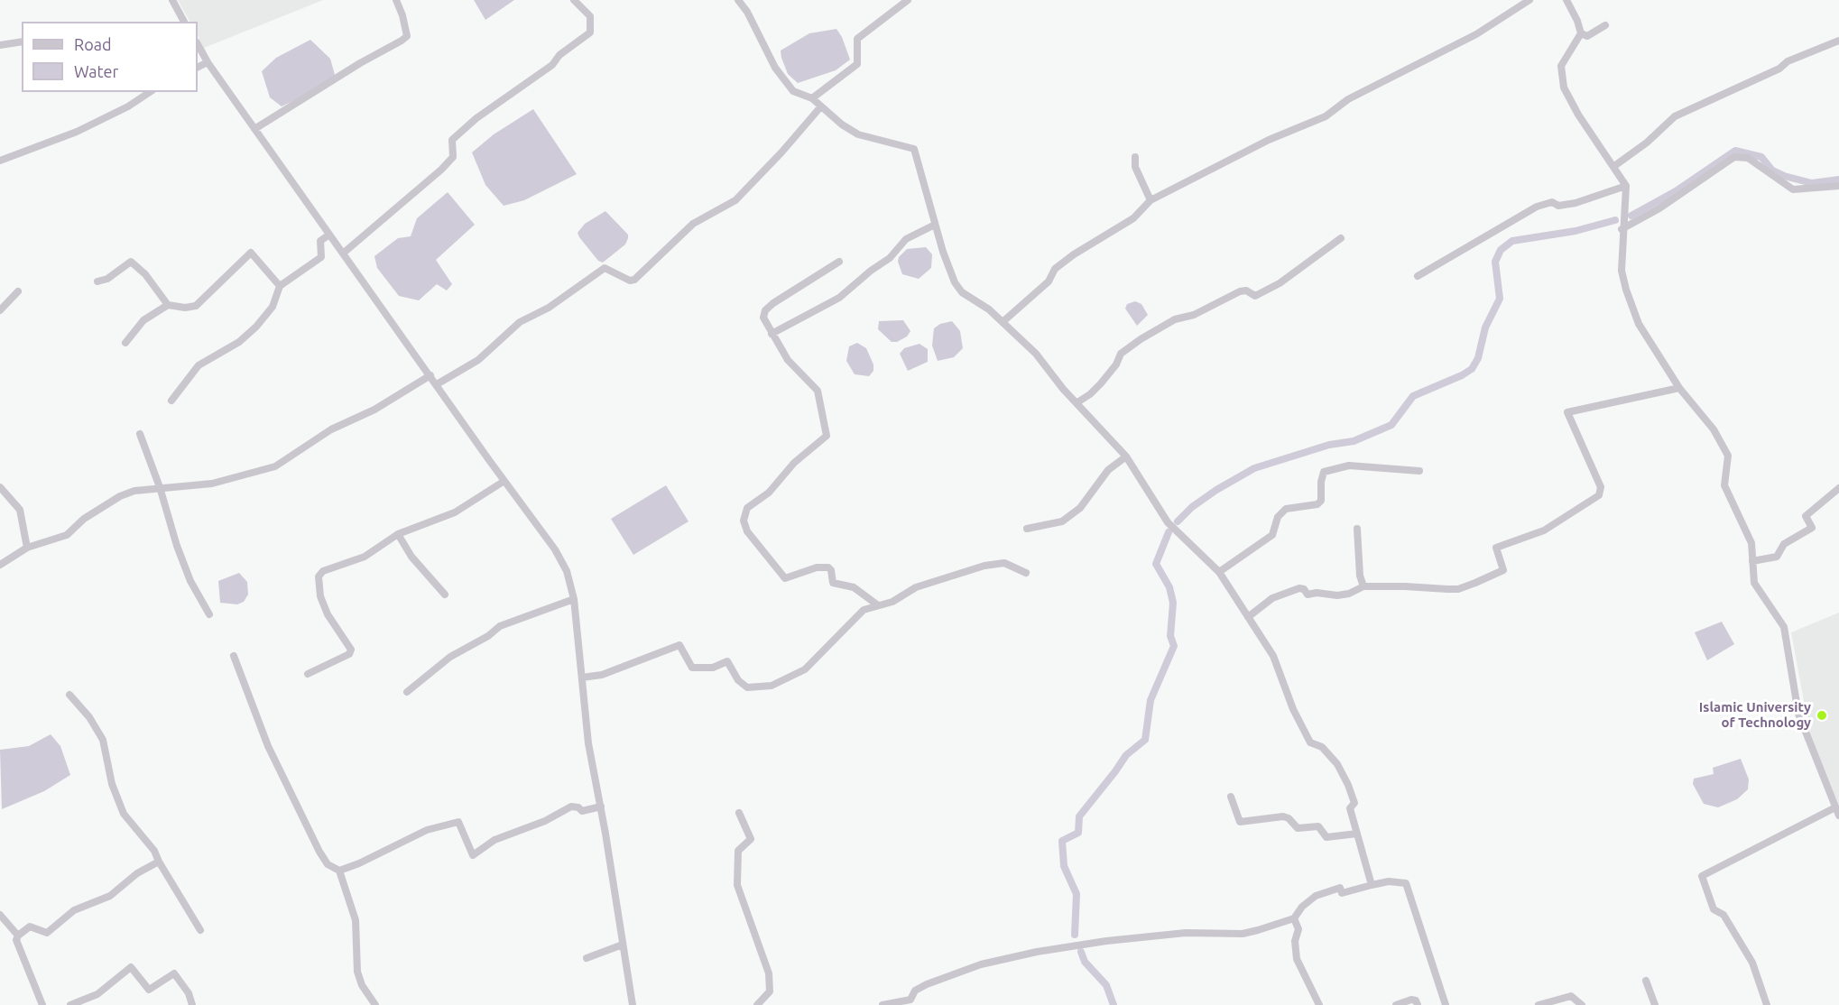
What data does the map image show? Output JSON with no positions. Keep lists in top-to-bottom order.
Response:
{
  "places": ["Islamic University of Technology"],
  "legend": ["Road", "Water"]
}
